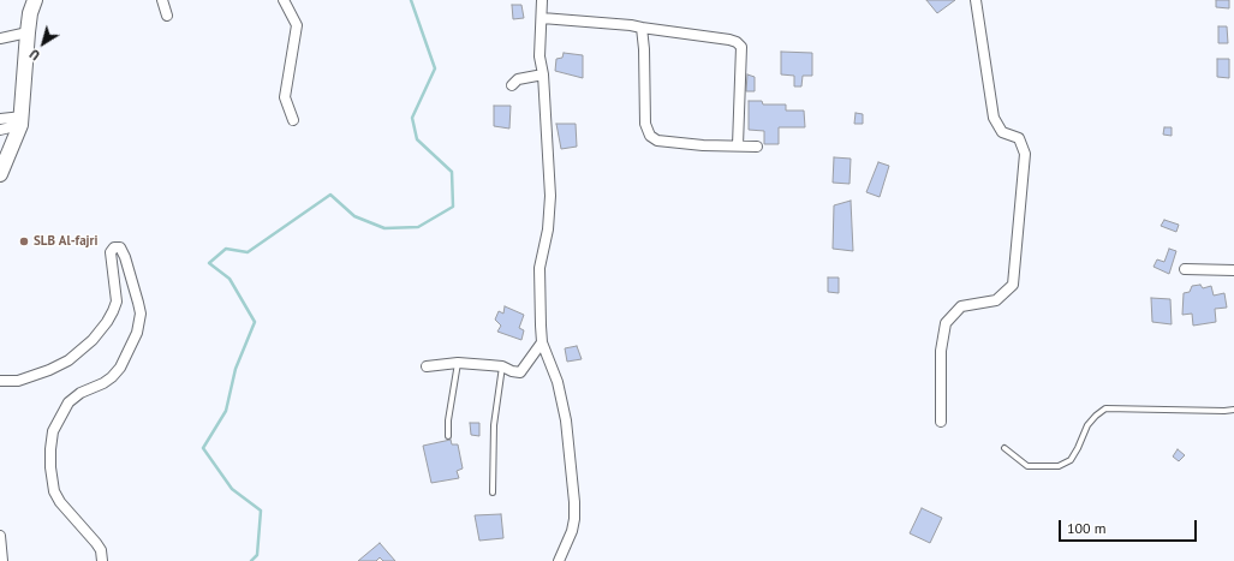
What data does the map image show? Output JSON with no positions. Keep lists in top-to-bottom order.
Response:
{
  "places": ["SLB Al-fajri"],
  "scale_bar": "100 m",
  "north": "bottom left"
}
